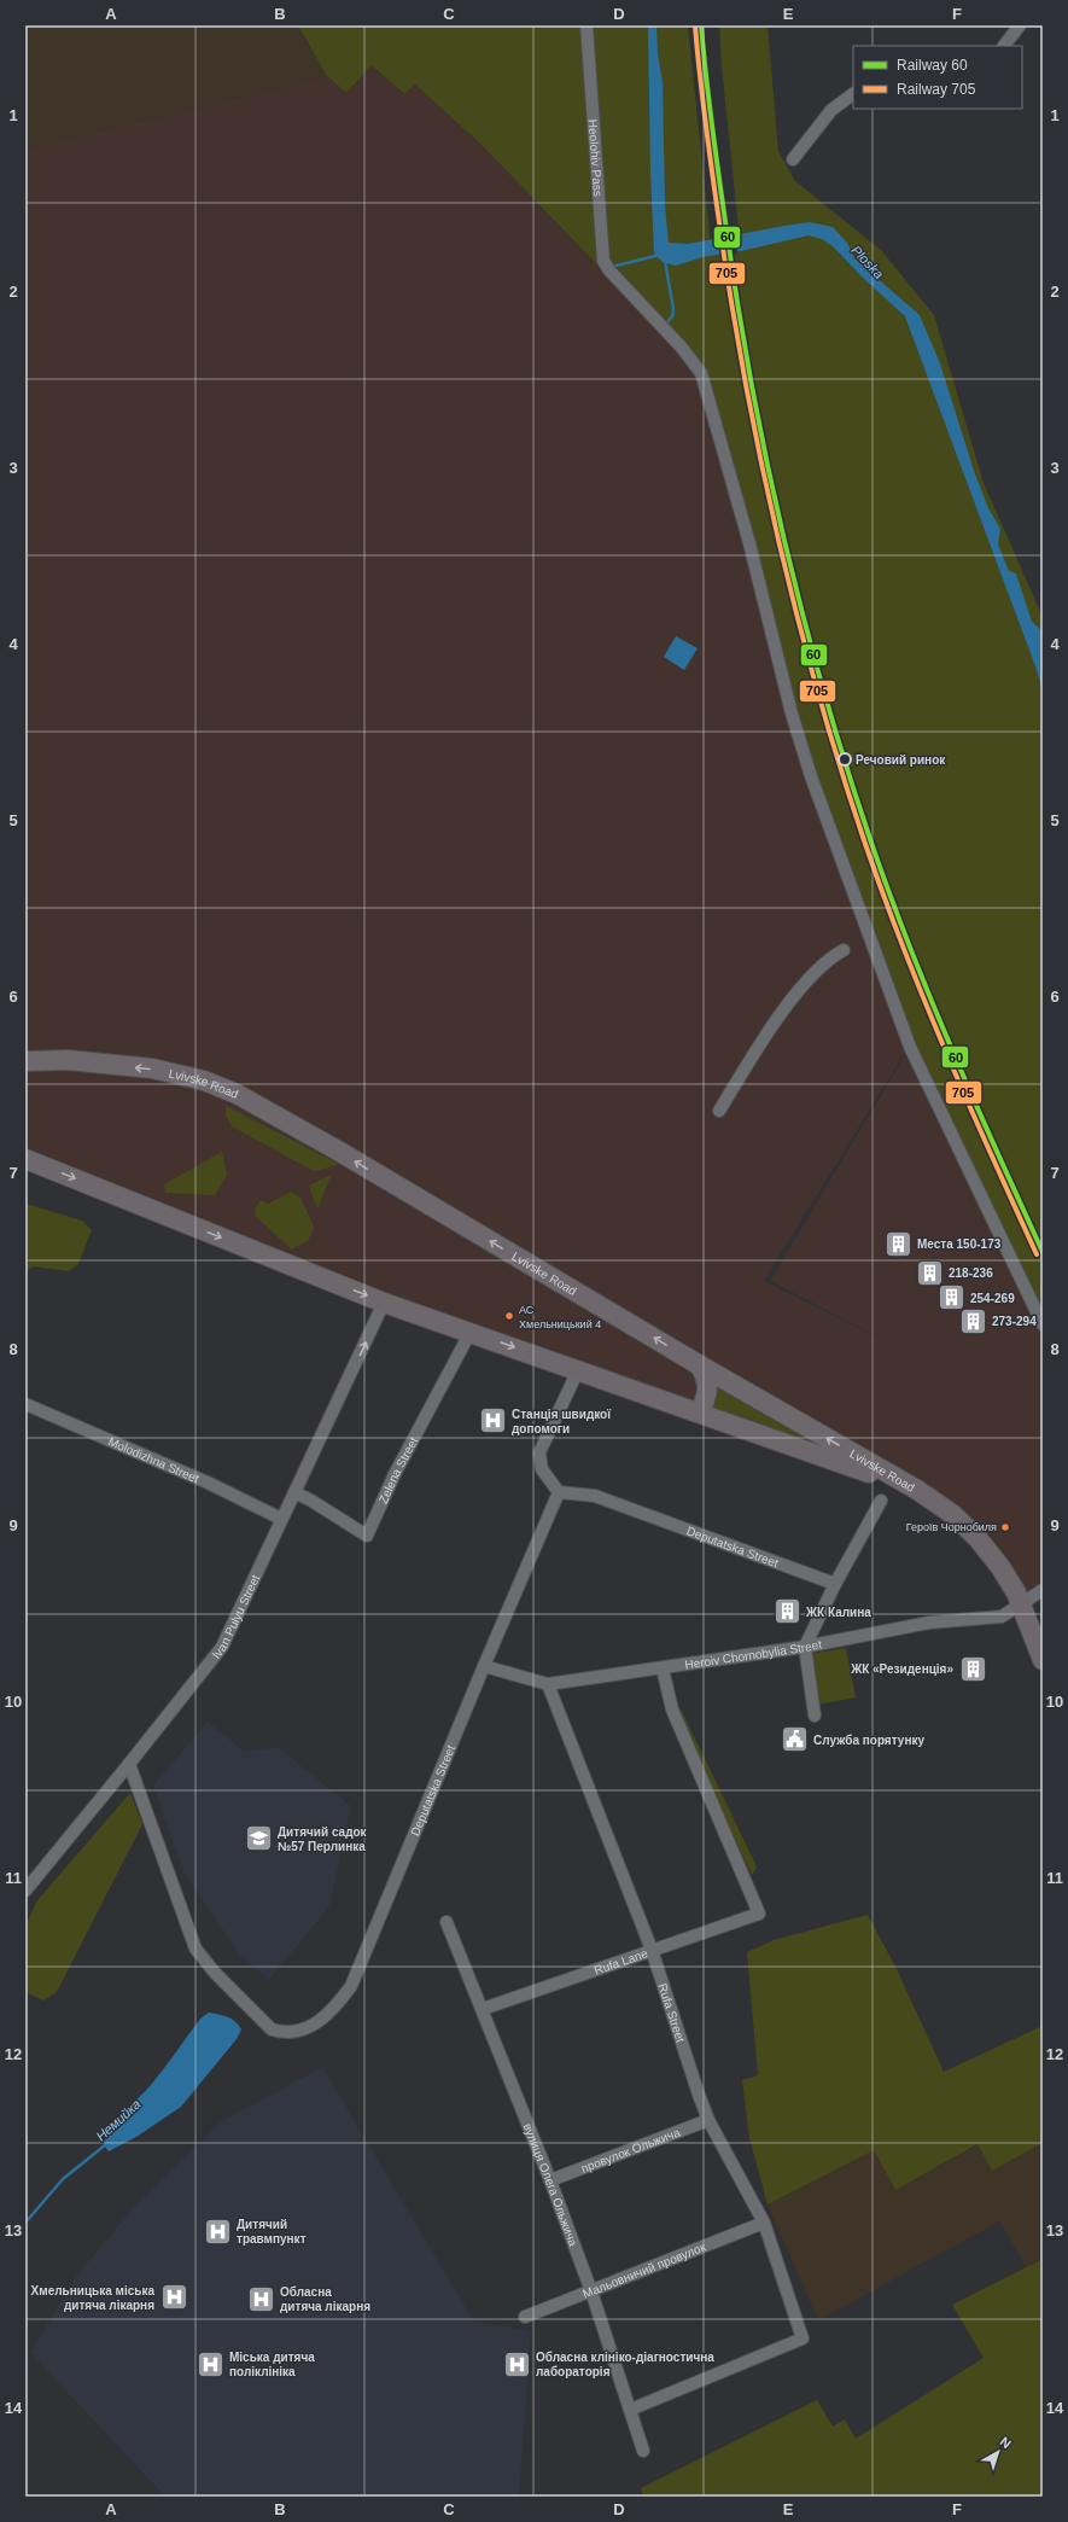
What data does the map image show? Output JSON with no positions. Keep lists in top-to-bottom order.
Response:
{
  "streets": {
    "main road": ["Lvivske Road"],
    "street": [
      "Heolohiv Pass",
      "Molodizhna Street",
      "Zelena Street",
      "Deputatska Street",
      "Ivan Pulyu Street",
      "Heroiv Chornobylia Street",
      "Rufa Lane",
      "Rufa Street",
      "провулок Ольжича",
      "вулиця Олега Ольжича",
      "Мальовничий провулок"
    ]
  },
  "crossings": [
    ["Lvivske Road", "Zelena Street"],
    ["Lvivske Road", "Ivan Pulyu Street"],
    ["Molodizhna Street", "Ivan Pulyu Street"],
    ["Zelena Street", "Ivan Pulyu Street"],
    ["Deputatska Street", "Ivan Pulyu Street"],
    ["Deputatska Street", "Heroiv Chornobylia Street"],
    ["Heroiv Chornobylia Street", "Rufa Lane"],
    ["Heroiv Chornobylia Street", "Rufa Street"],
    ["Rufa Lane", "Rufa Street"],
    ["Rufa Lane", "вулиця Олега Ольжича"],
    ["Rufa Street", "провулок Ольжича"],
    ["Rufa Street", "вулиця Олега Ольжича"],
    ["Rufa Street", "Мальовничий провулок"],
    ["провулок Ольжича", "вулиця Олега Ольжича"],
    ["вулиця Олега Ольжича", "Мальовничий провулок"]
  ],
  "water": ["Ploska", "Немийка"],
  "places": {
    "other": ["Речовий ринок", "АС Хмельницький 4", "Героїв Чорнобиля"],
    "building": [
      "Места 150-173",
      "218-236",
      "254-269",
      "273-294",
      "ЖК Калина",
      "ЖК «Резиденція»"
    ],
    "hospital": [
      "Станція швидкої допомоги",
      "Дитячий травмпункт",
      "Хмельницька міська дитяча лікарня",
      "Обласна дитяча лікарня",
      "Міська дитяча поліклініка",
      "Обласна клініко-діагностична лабораторія"
    ],
    "public building": ["Служба порятунку"],
    "school or university": ["Дитячий садок №57 Перлинка"]
  },
  "lines": ["rail line 60", "rail line 705"],
  "legend": ["Railway 60", "Railway 705"],
  "north": "top right",
  "grid": {
    "columns": [
      "A",
      "B",
      "C",
      "D",
      "E",
      "F"
    ],
    "rows": [
      "1",
      "2",
      "3",
      "4",
      "5",
      "6",
      "7",
      "8",
      "9",
      "10",
      "11",
      "12",
      "13",
      "14"
    ]
  }
}
